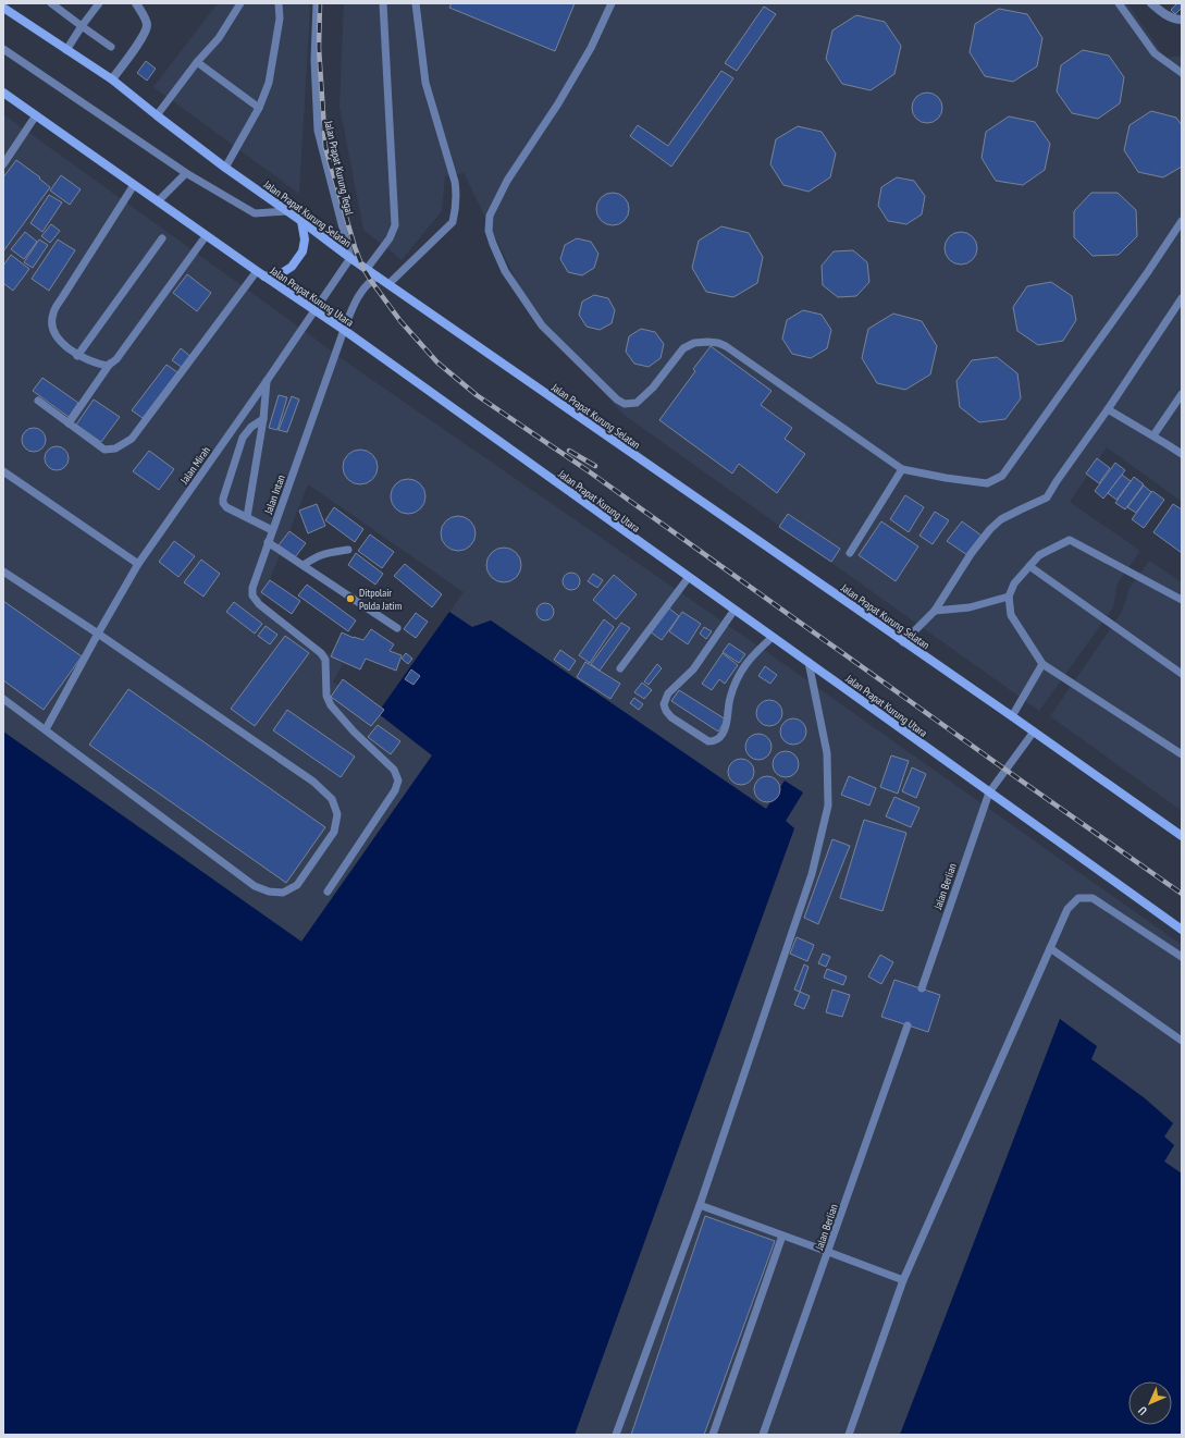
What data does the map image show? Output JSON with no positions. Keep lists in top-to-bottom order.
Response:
{
  "streets": {
    "street": ["Jalan Prapat Kurung Selatan", "Jalan Prapat Kurung Utara"],
    "lane": [
      "Jalan Prapat Kurung Tegal",
      "Jalan Mirah",
      "Jalan Intan",
      "Jalan Berlian"
    ]
  },
  "crossings": [
    ["Jalan Prapat Kurung Tegal", "Jalan Prapat Kurung Selatan"],
    ["Jalan Prapat Kurung Tegal", "Jalan Mirah"],
    ["Jalan Prapat Kurung Selatan", "Jalan Mirah"],
    ["Jalan Prapat Kurung Selatan", "Jalan Intan"],
    ["Jalan Prapat Kurung Selatan", "Jalan Berlian"],
    ["Jalan Prapat Kurung Utara", "Jalan Mirah"],
    ["Jalan Prapat Kurung Utara", "Jalan Intan"],
    ["Jalan Prapat Kurung Utara", "Jalan Berlian"]
  ],
  "places": ["Ditpolair Polda Jatim"],
  "north": "bottom left"
}
